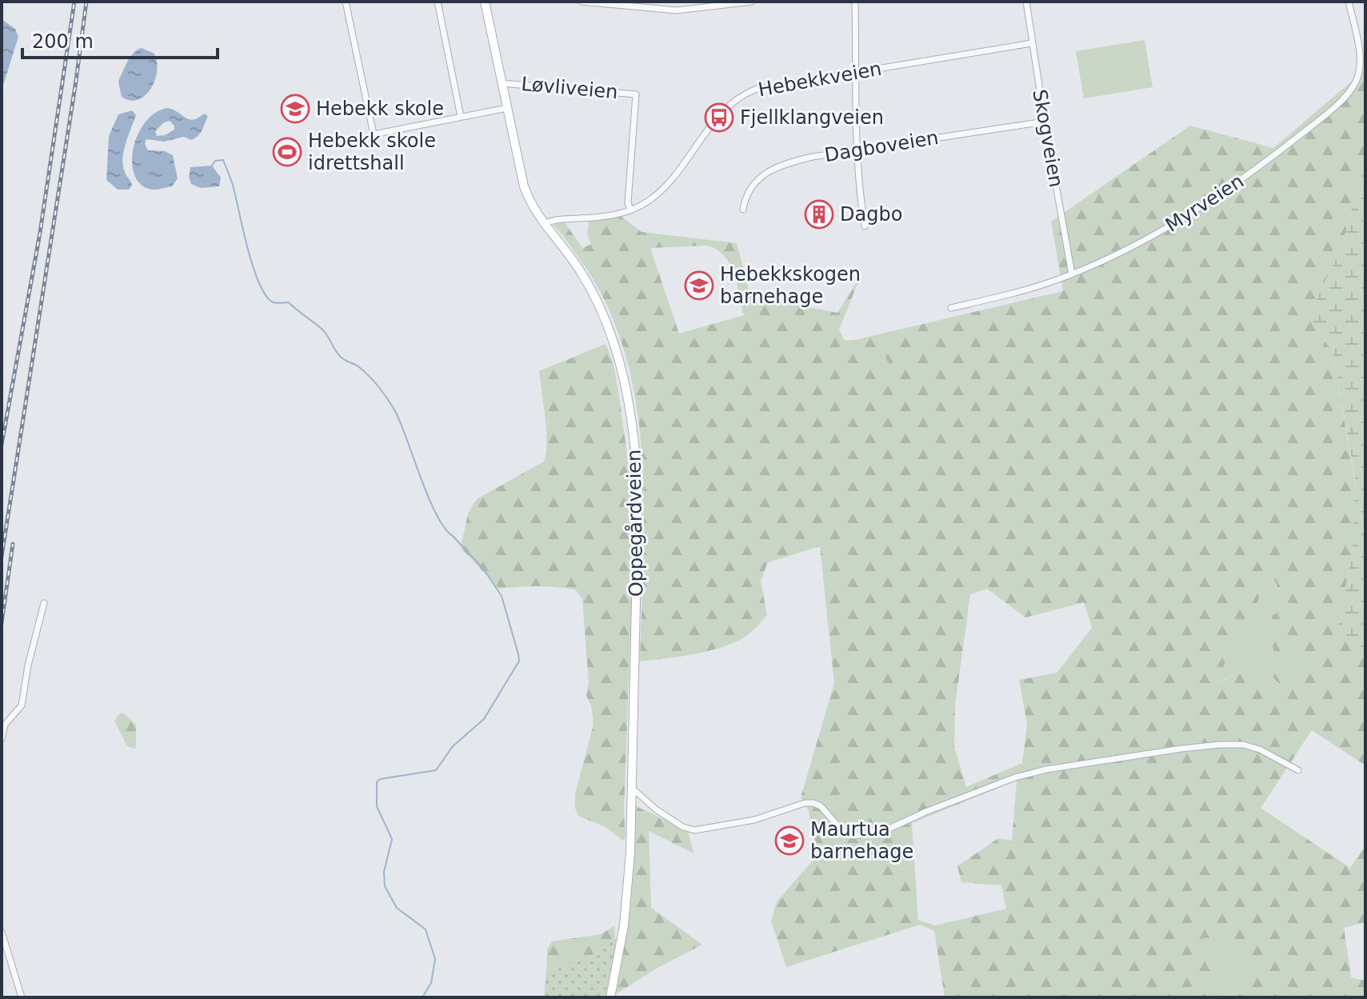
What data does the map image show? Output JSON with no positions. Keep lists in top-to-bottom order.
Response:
{
  "streets": {
    "main road": ["Oppegårdveien"],
    "street": [
      "Hebekkveien",
      "Løvliveien",
      "Skogveien",
      "Dagboveien",
      "Myrveien"
    ]
  },
  "crossings": [
    ["Hebekkveien", "Løvliveien"],
    ["Hebekkveien", "Skogveien"],
    ["Hebekkveien", "Oppegårdveien"],
    ["Løvliveien", "Oppegårdveien"],
    ["Skogveien", "Dagboveien"],
    ["Skogveien", "Myrveien"]
  ],
  "places": {
    "school or university": ["Hebekk skole", "Hebekkskogen barnehage", "Maurtua barnehage"],
    "bus stop": ["Fjellklangveien"],
    "sports": ["Hebekk skole idrettshall"],
    "building": ["Dagbo"]
  },
  "scale_bar": "200 m"
}
